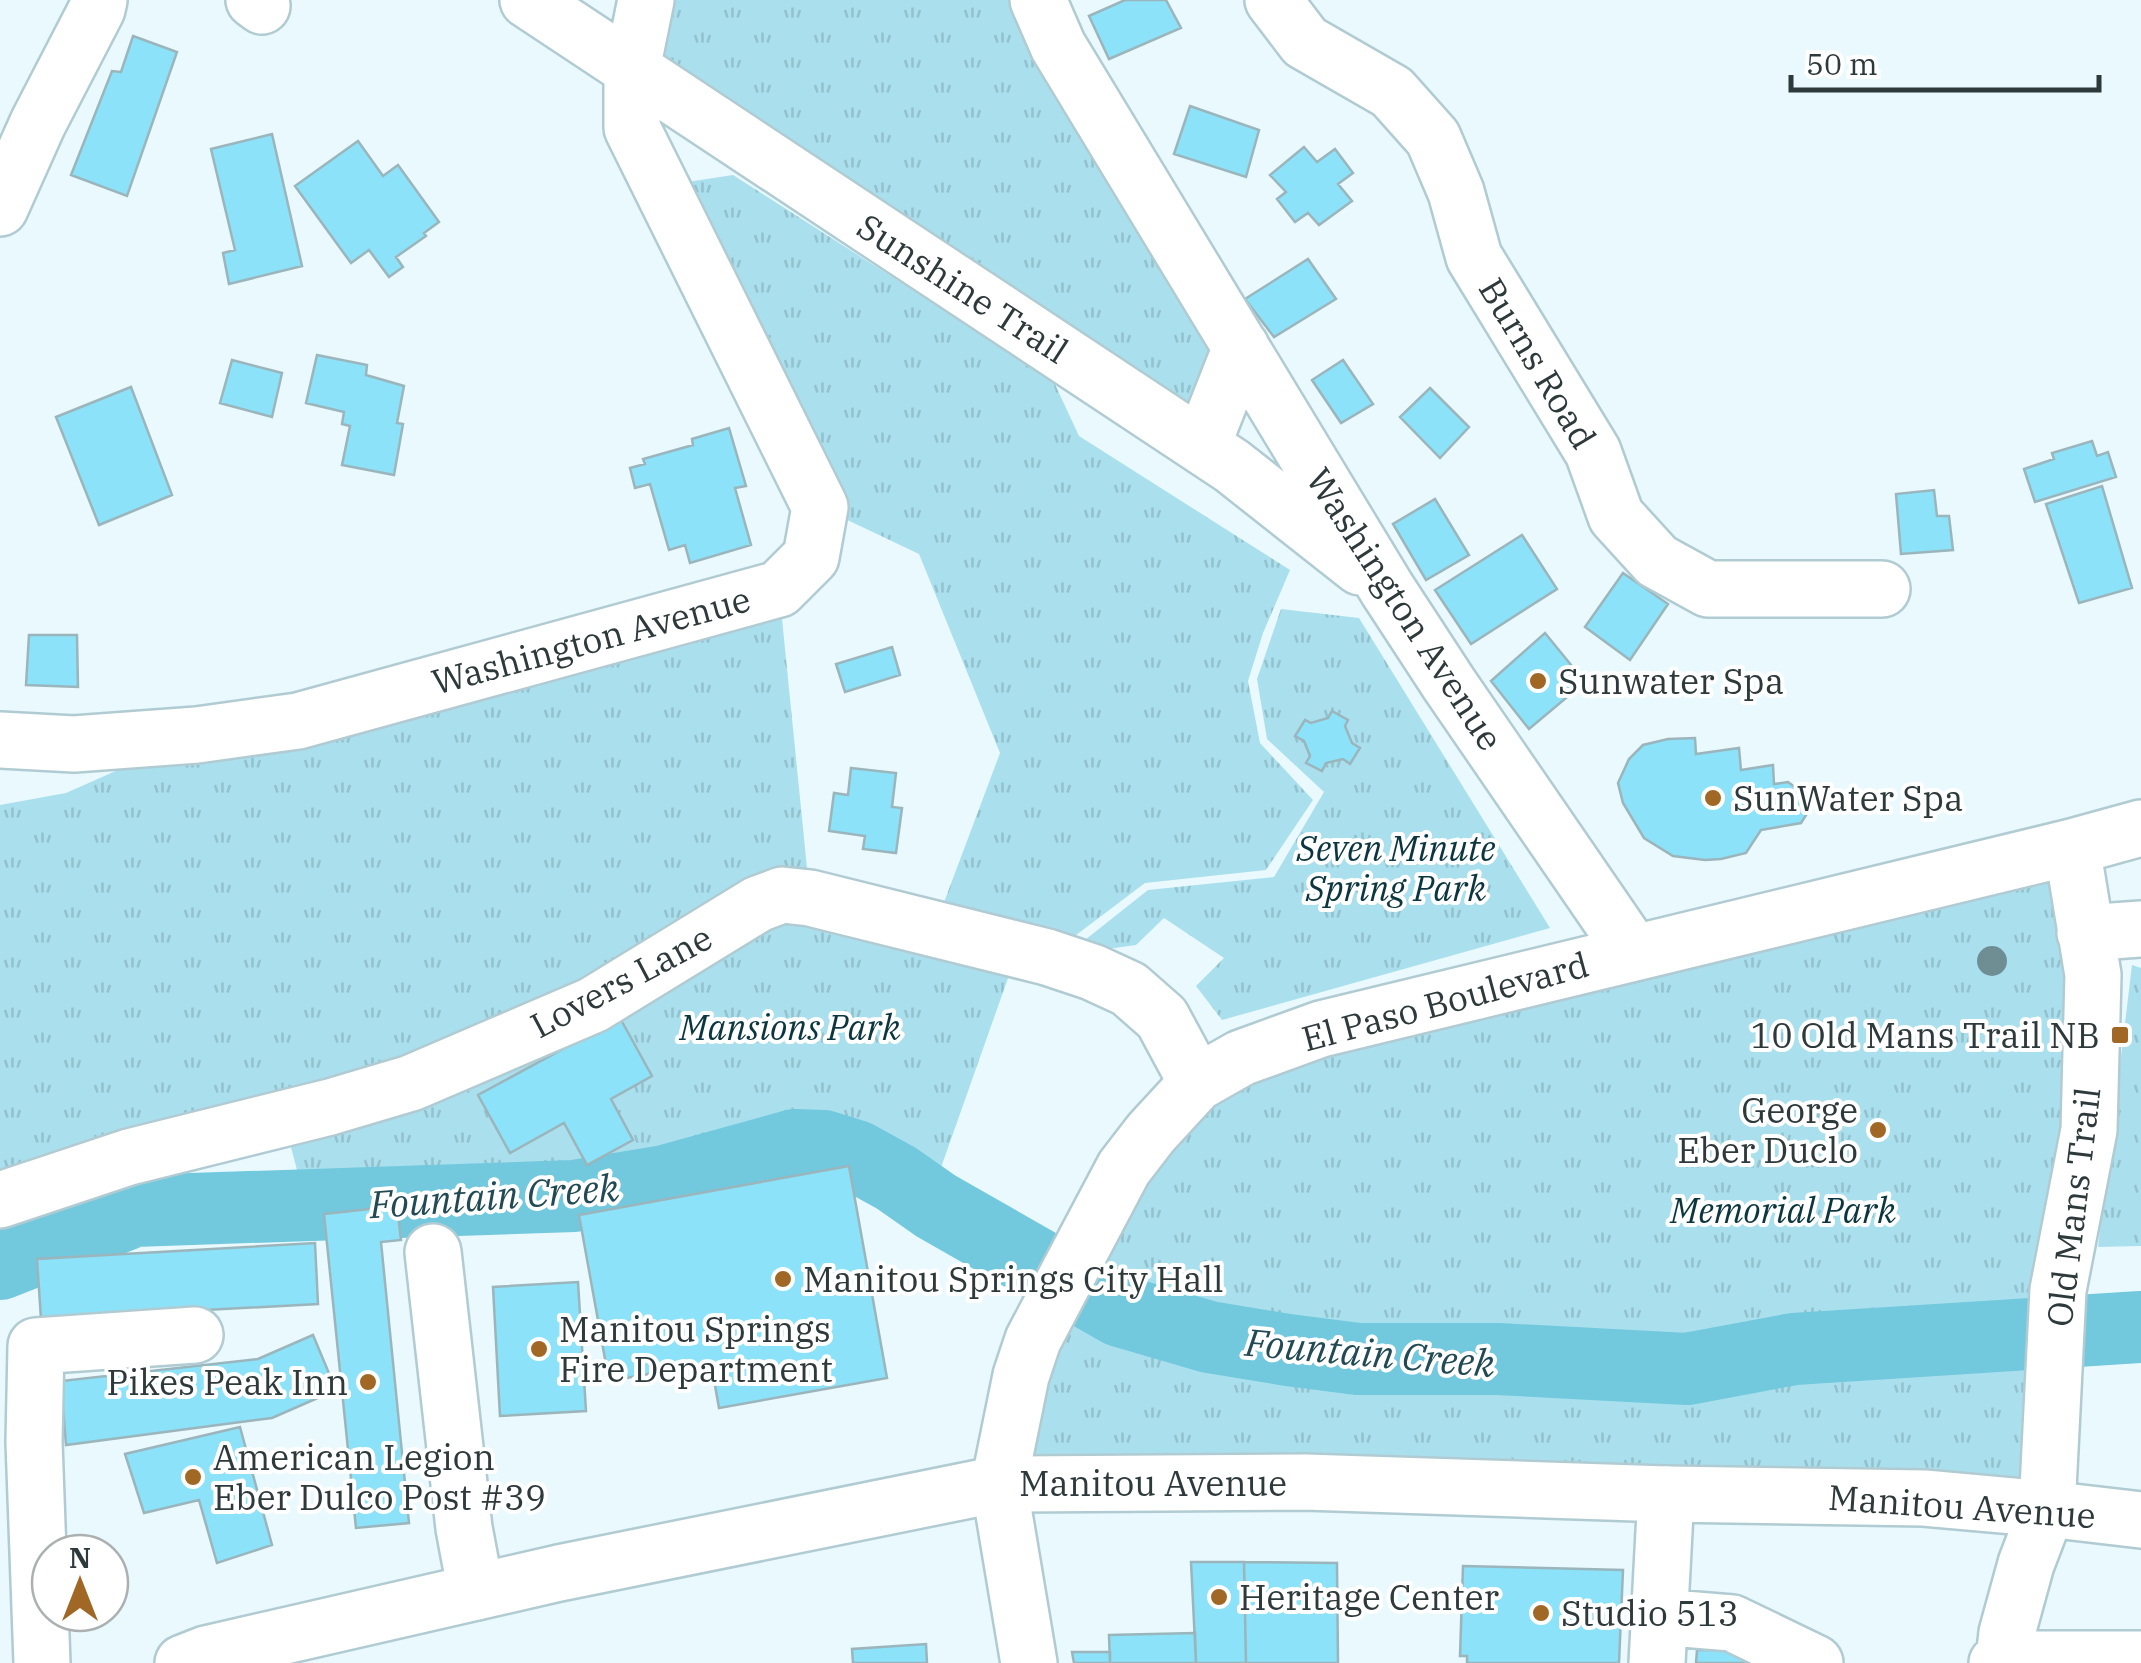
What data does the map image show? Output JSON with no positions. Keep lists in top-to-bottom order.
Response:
{
  "streets": {
    "street": [
      "Sunshine Trail",
      "Burns Road",
      "Washington Avenue",
      "Lovers Lane",
      "El Paso Boulevard",
      "Old Mans Trail",
      "Manitou Avenue"
    ]
  },
  "crossings": [
    ["Sunshine Trail", "Washington Avenue"],
    ["Washington Avenue", "El Paso Boulevard"],
    ["Lovers Lane", "El Paso Boulevard"],
    ["El Paso Boulevard", "Old Mans Trail"],
    ["El Paso Boulevard", "Manitou Avenue"],
    ["Old Mans Trail", "Manitou Avenue"]
  ],
  "water": ["Fountain Creek"],
  "parks": ["Seven Minute Spring Park", "Mansions Park", "Memorial Park"],
  "places": {
    "other": [
      "Sunwater Spa",
      "SunWater Spa",
      "George Eber Duclo",
      "Manitou Springs City Hall",
      "Manitou Springs Fire Department",
      "Pikes Peak Inn",
      "American Legion Eber Dulco Post #39",
      "Heritage Center",
      "Studio 513"
    ],
    "transit": ["10 Old Mans Trail NB"]
  },
  "scale_bar": "50 m",
  "north": "top"
}
